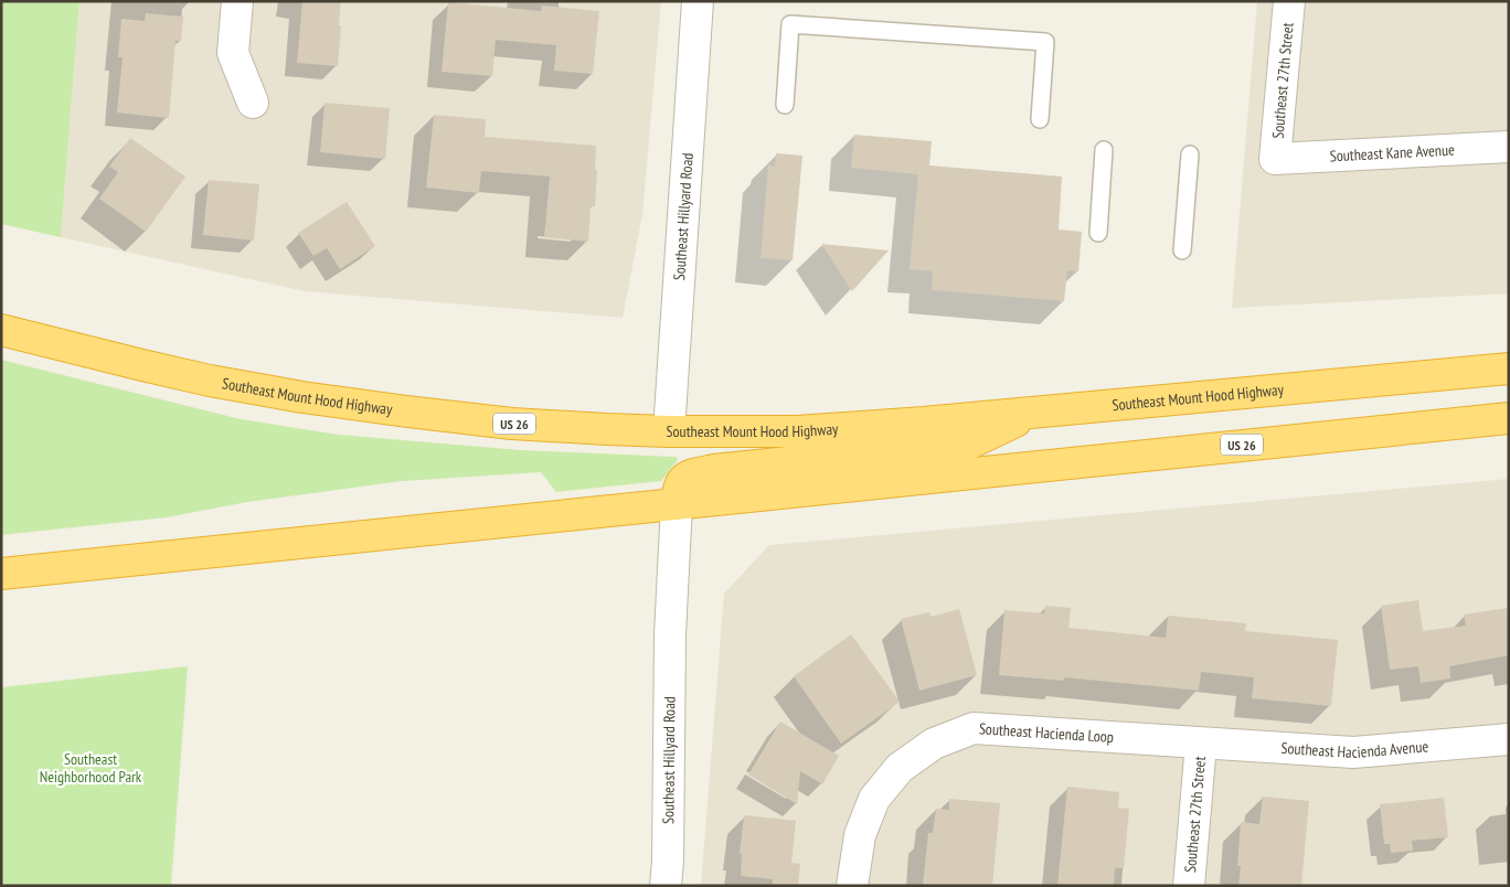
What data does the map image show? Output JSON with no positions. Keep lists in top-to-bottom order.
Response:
{
  "streets": {
    "highway": ["Southeast Mount Hood Highway", "US 26"],
    "street": [
      "Southeast 27th Street",
      "Southeast Kane Avenue",
      "Southeast Hillyard Road",
      "Southeast Hacienda Loop",
      "Southeast Hacienda Avenue"
    ]
  },
  "crossings": [
    ["Southeast 27th Street", "Southeast Kane Avenue"],
    ["Southeast 27th Street", "Southeast Hacienda Loop"],
    ["Southeast 27th Street", "Southeast Hacienda Avenue"],
    ["Southeast Hillyard Road", "Southeast Mount Hood Highway"],
    ["Southeast Hillyard Road", "US 26"],
    ["Southeast Hacienda Loop", "Southeast Hacienda Avenue"]
  ],
  "parks": ["Southeast Neighborhood Park"]
}
